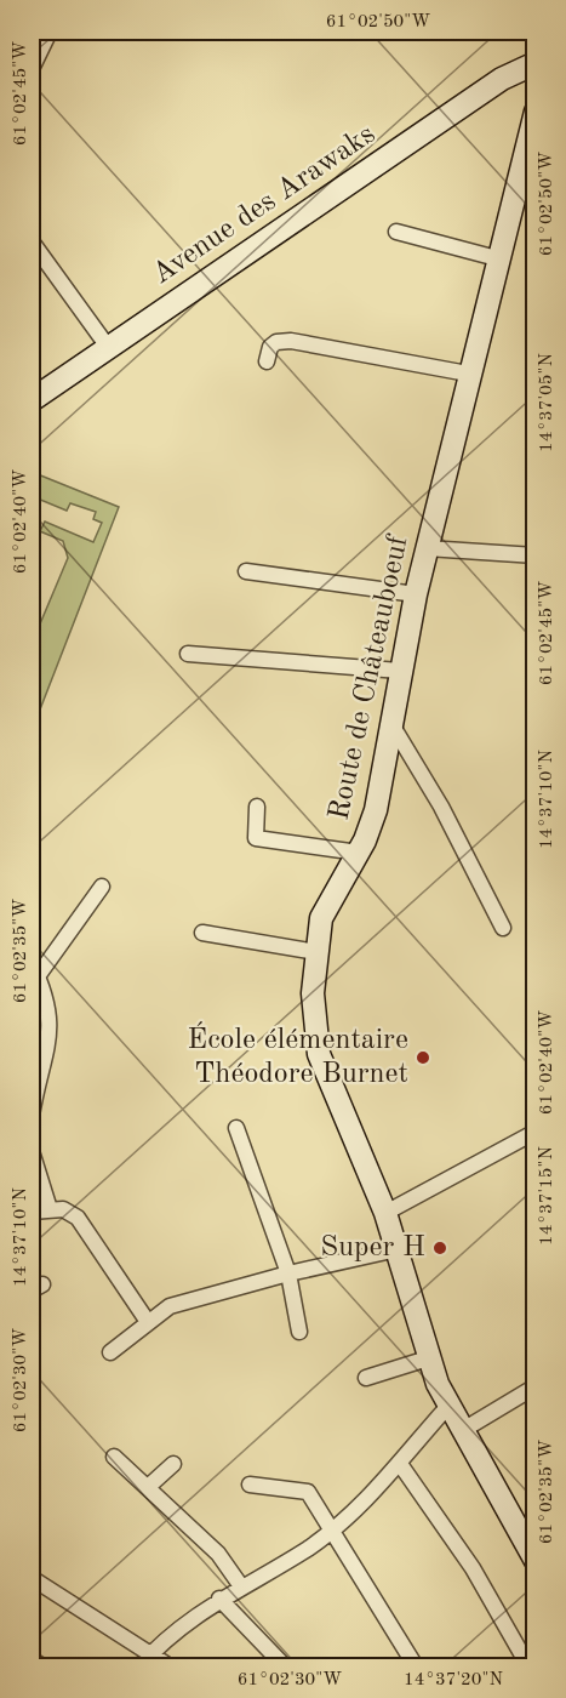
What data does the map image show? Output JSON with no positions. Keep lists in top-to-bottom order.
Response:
{
  "streets": {
    "main road": ["Avenue des Arawaks", "Route de Châteauboeuf"]
  },
  "places": ["École élémentaire Théodore Burnet", "Super H"],
  "coordinates": [
    "61°02'50\"W",
    "61°02'45\"W",
    "14°37'05\"N",
    "61°02'40\"W",
    "14°37'10\"N",
    "61°02'35\"W",
    "14°37'15\"N",
    "61°02'30\"W",
    "14°37'20\"N"
  ]
}
